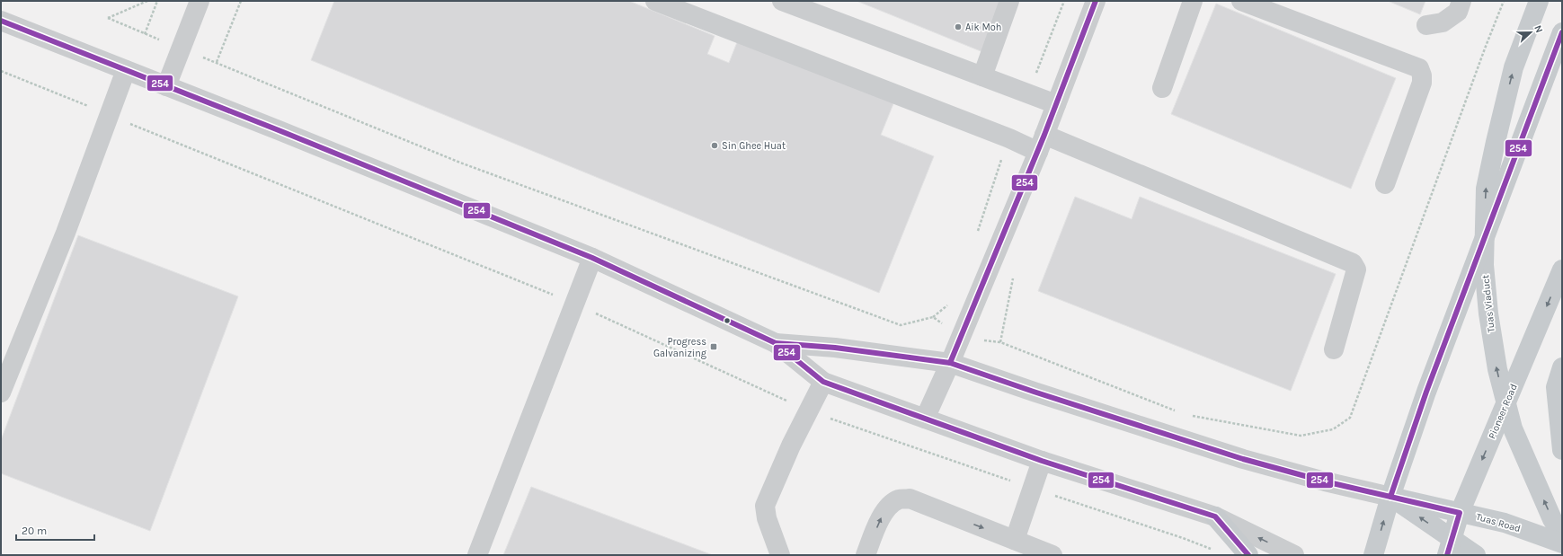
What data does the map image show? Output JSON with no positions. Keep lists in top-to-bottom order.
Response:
{
  "streets": {
    "main road": ["Tuas Viaduct", "Pioneer Road", "Tuas Road"]
  },
  "crossings": [
    ["Pioneer Road", "Tuas Road"]
  ],
  "places": {
    "other": ["Aik Moh", "Sin Ghee Huat"],
    "transit": ["Progress Galvanizing"]
  },
  "lines": ["transit line 254"],
  "scale_bar": "20 m",
  "north": "right"
}
